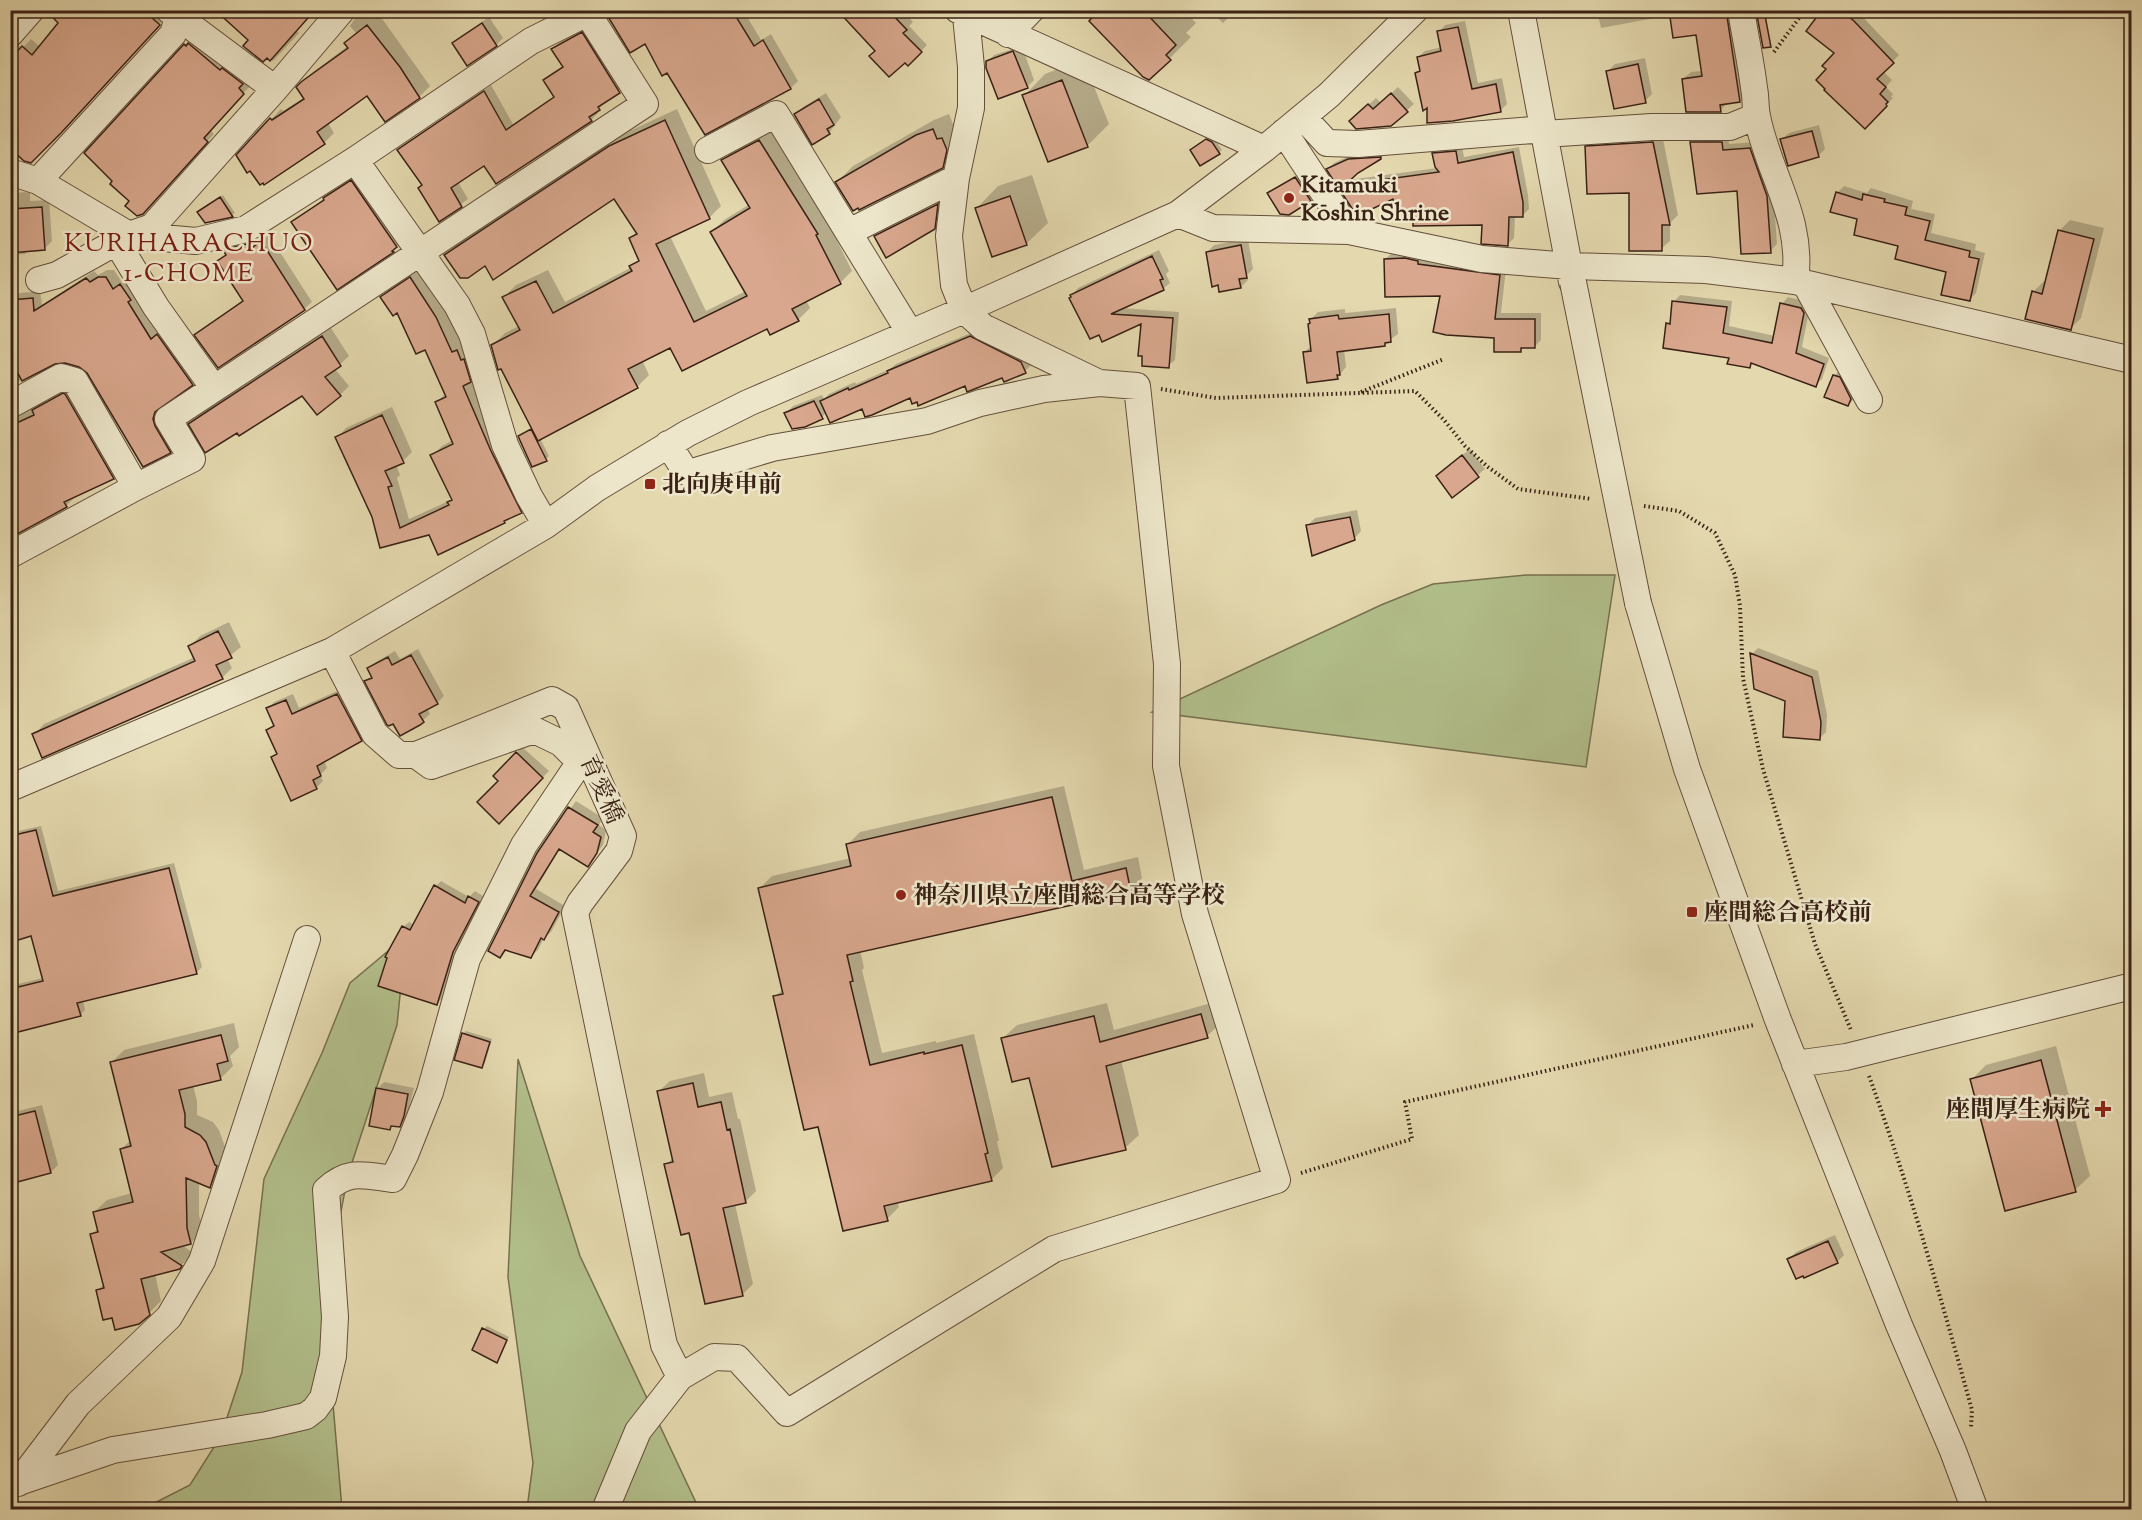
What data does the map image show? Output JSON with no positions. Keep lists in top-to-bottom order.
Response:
{
  "streets": {
    "street": ["育愛橋"]
  },
  "districts": ["KURIHARACHUO 1-CHOME"],
  "places": {
    "other": ["Kitamuki Kōshin Shrine", "神奈川県立座間総合高等学校"],
    "transit": ["北向庚申前", "座間総合高校前"],
    "health": ["座間厚生病院"]
  }
}
